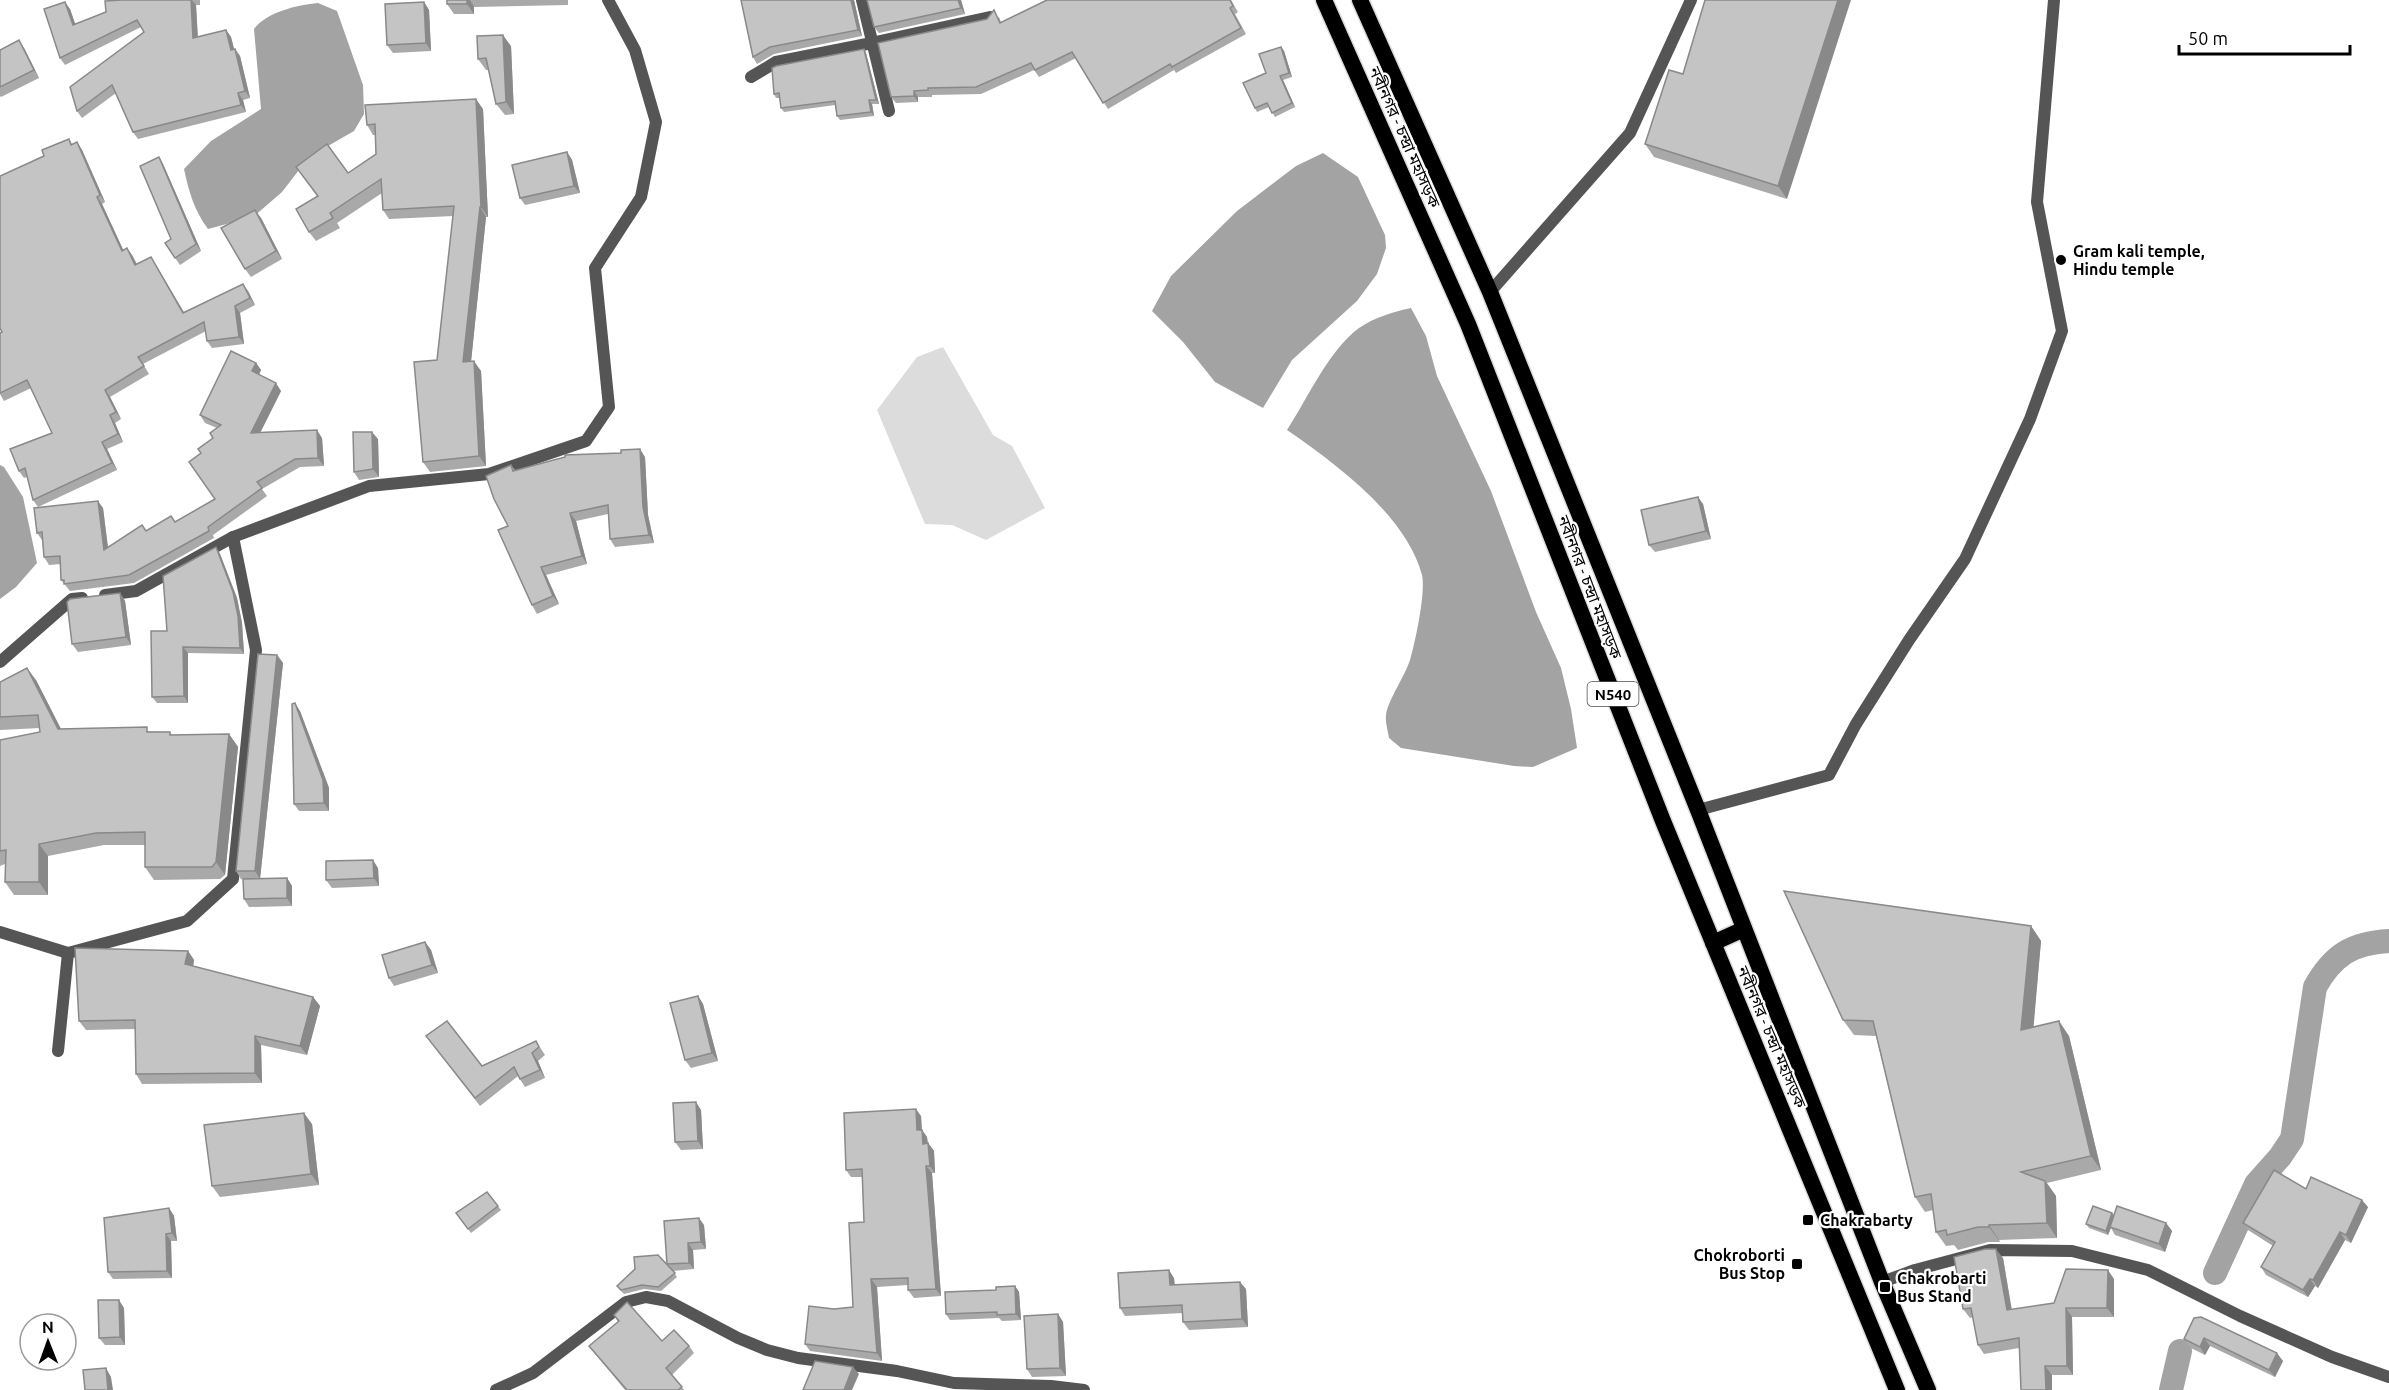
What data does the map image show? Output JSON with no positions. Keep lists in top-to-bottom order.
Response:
{
  "streets": {
    "highway": ["নবীনগর - চন্দ্রা মহাসড়ক", "N540"]
  },
  "places": {
    "other": ["Gram kali temple, Hindu temple"],
    "transit": ["Chakrabarty", "Chokroborti Bus Stop", "Chakrobarti Bus Stand"]
  },
  "scale_bar": "50 m",
  "north": "top"
}
